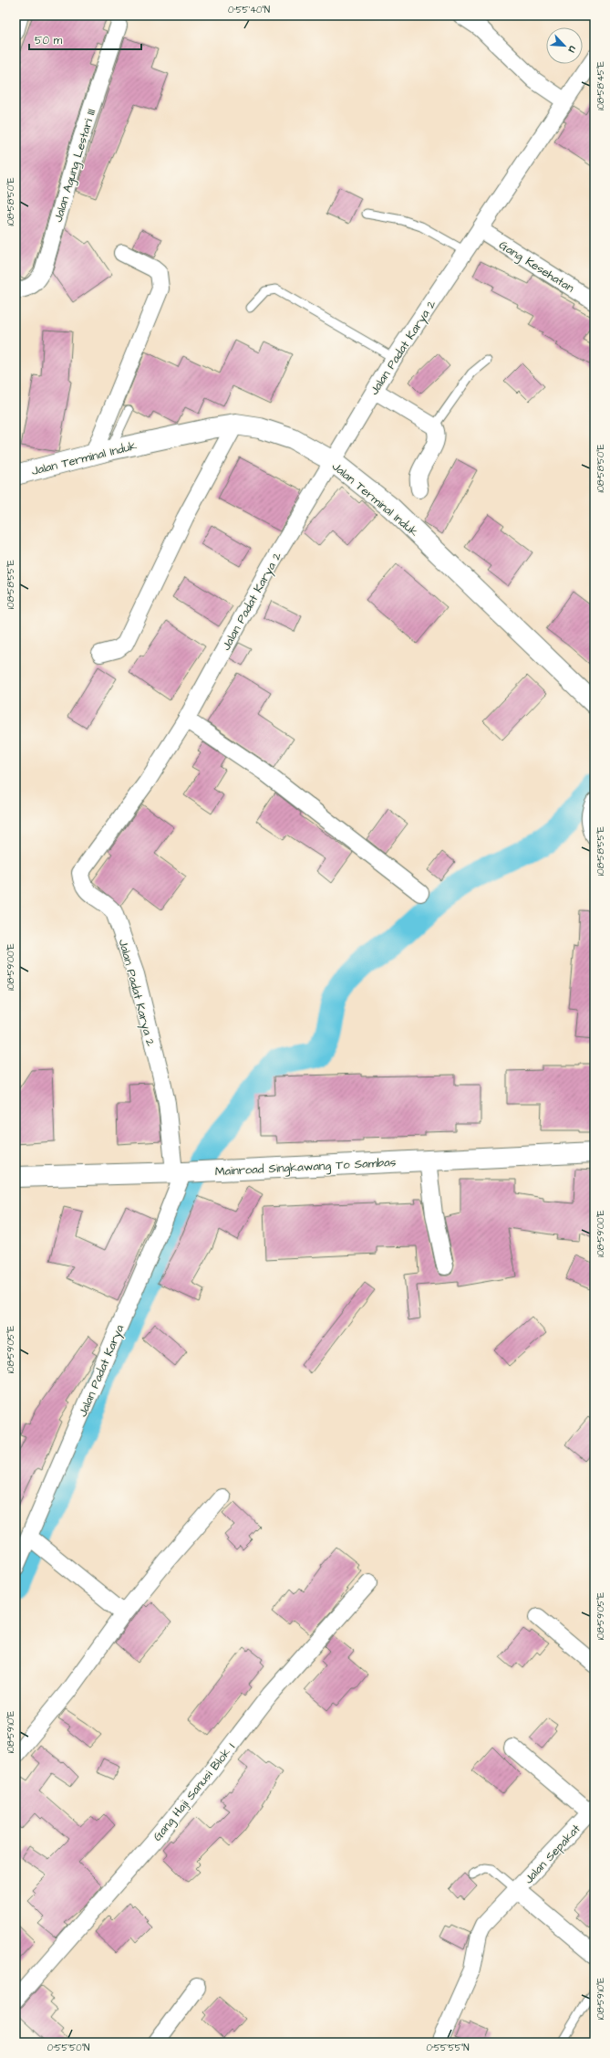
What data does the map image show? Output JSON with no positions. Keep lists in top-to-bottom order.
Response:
{
  "streets": {
    "main road": ["Jalan Terminal Induk", "Mainroad Singkawang To Sambas"],
    "street": [
      "Jalan Agung Lestari III",
      "Gang Kesehatan",
      "Jalan Padat Karya 2",
      "Jalan Padat Karya",
      "Gang Haji Sanusi Blok I",
      "Jalan Sepakat"
    ]
  },
  "crossings": [
    ["Gang Kesehatan", "Jalan Padat Karya 2"],
    ["Jalan Padat Karya 2", "Jalan Terminal Induk"],
    ["Jalan Padat Karya 2", "Mainroad Singkawang To Sambas"],
    ["Jalan Padat Karya 2", "Jalan Padat Karya"],
    ["Mainroad Singkawang To Sambas", "Jalan Padat Karya"]
  ],
  "scale_bar": "50 m",
  "north": "bottom right",
  "coordinates": [
    "0°55'40\"N",
    "108°58'45\"E",
    "108°58'50\"E",
    "108°58'55\"E",
    "108°59'00\"E",
    "108°59'05\"E",
    "108°59'10\"E",
    "0°55'50\"N",
    "0°55'55\"N"
  ]
}
